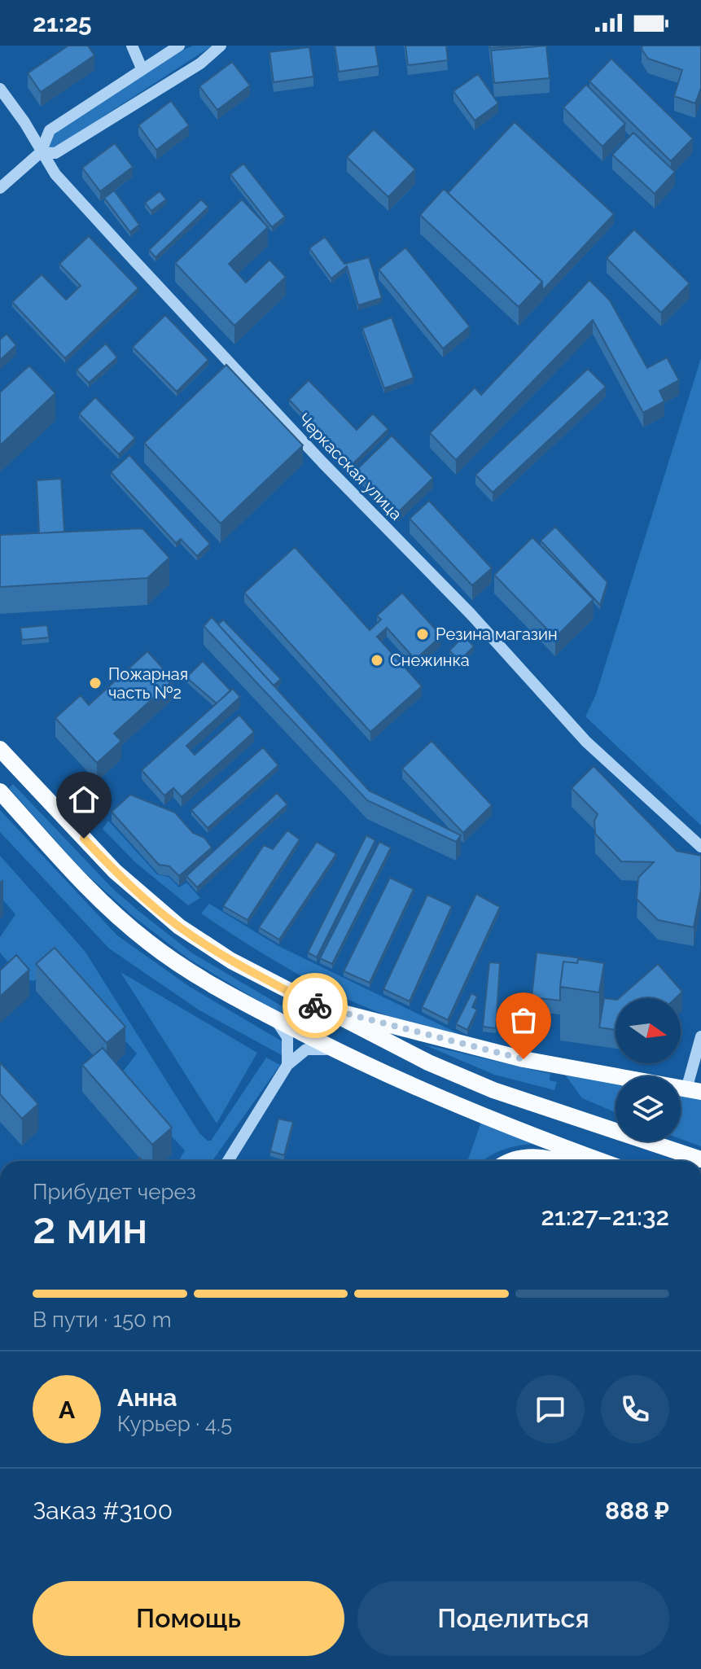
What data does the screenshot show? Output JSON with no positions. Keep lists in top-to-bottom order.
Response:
{
  "streets": {
    "street": ["Черкасская улица"]
  },
  "places": ["Резина магазин", "Снежинка", "Пожарная часть №2"],
  "north": "right",
  "page": {
    "status": "21:25",
    "heading": ["2 мин", "Прибудет через", "21:27–21:32"],
    "panel": [
      "Анна",
      "Курьер · 4.5",
      "Заказ #3100",
      "888 ₽"
    ],
    "bar": "В пути · 150 m",
    "round": "А",
    "buttons": ["Помощь", "Поделиться"]
  }
}
